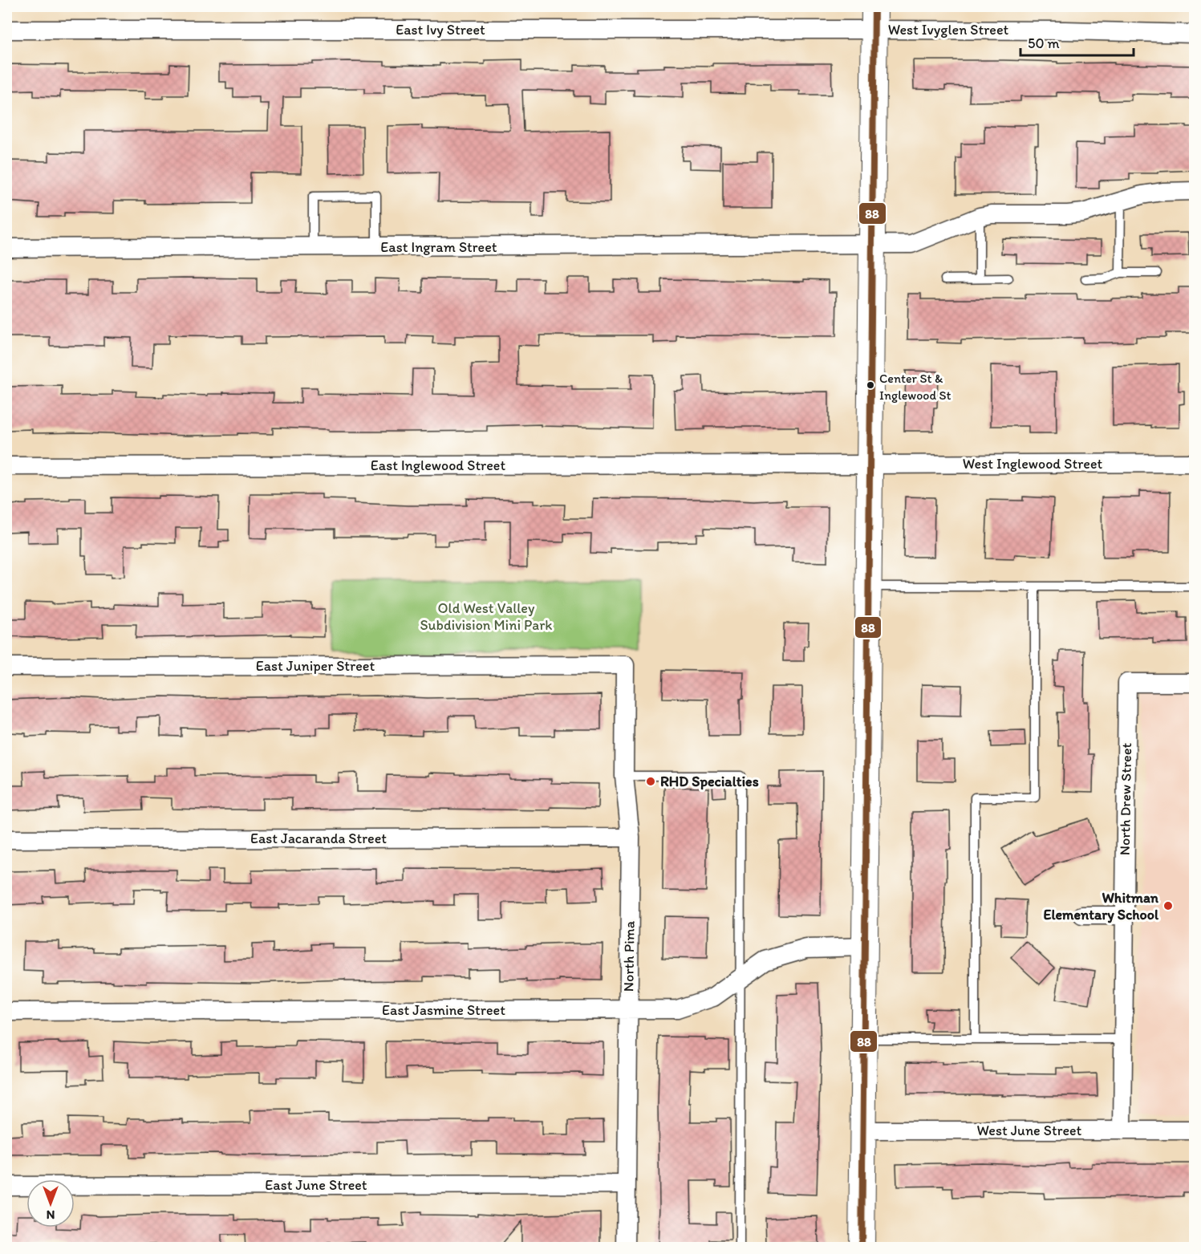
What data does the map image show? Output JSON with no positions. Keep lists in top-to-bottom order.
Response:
{
  "streets": {
    "street": [
      "East Ivy Street",
      "West Ivyglen Street",
      "East Ingram Street",
      "West Inglewood Street",
      "East Inglewood Street",
      "East Juniper Street",
      "North Drew Street",
      "East Jacaranda Street",
      "North Pima",
      "East Jasmine Street",
      "West June Street",
      "East June Street"
    ]
  },
  "crossings": [
    ["East Ivy Street", "West Ivyglen Street"],
    ["West Inglewood Street", "East Inglewood Street"],
    ["East Juniper Street", "North Pima"],
    ["North Drew Street", "West June Street"],
    ["East Jacaranda Street", "North Pima"],
    ["North Pima", "East Jasmine Street"],
    ["North Pima", "East June Street"]
  ],
  "parks": ["Old West Valley Subdivision Mini Park"],
  "places": ["Center St & Inglewood St", "RHD Specialties", "Whitman Elementary School"],
  "lines": ["transit line 88"],
  "scale_bar": "50 m",
  "north": "bottom"
}
